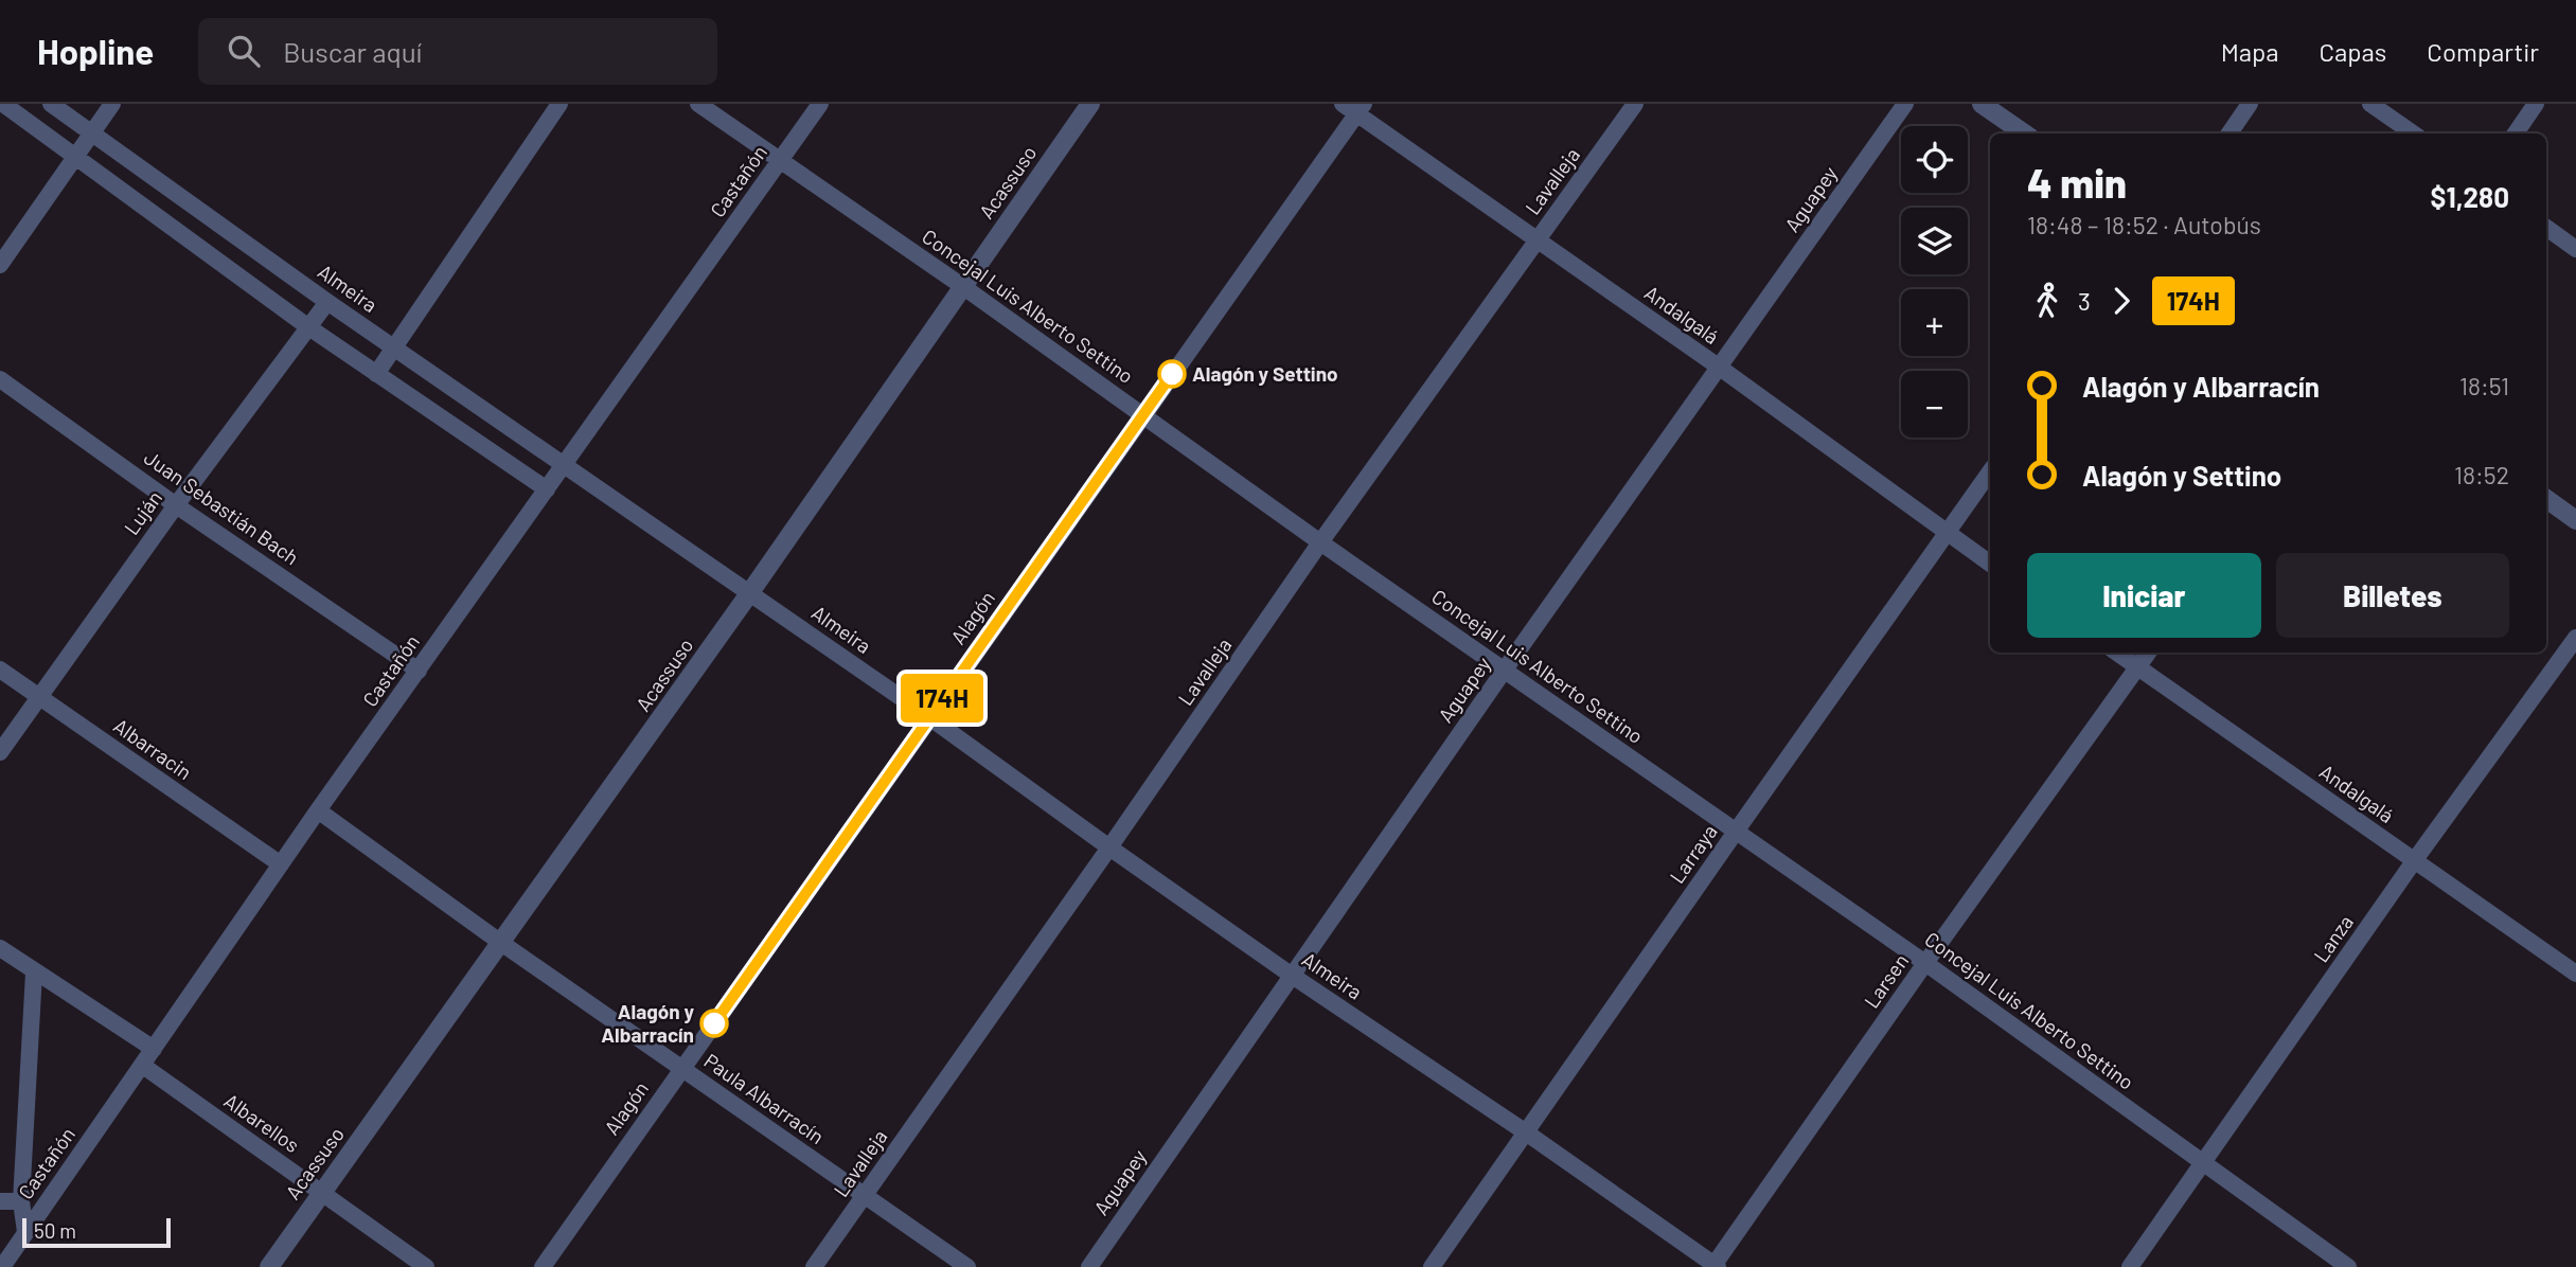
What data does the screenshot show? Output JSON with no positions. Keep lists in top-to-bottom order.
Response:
{
  "streets": {
    "street": [
      "Castañón",
      "Lavalleja",
      "Acassuso",
      "Aguapey",
      "Almeira",
      "Concejal Luis Alberto Settino",
      "Andalgalá",
      "Juan Sebastián Bach",
      "Luján",
      "Alagón",
      "Albarracin",
      "Larraya",
      "Lanza",
      "Larsen",
      "Paula Albarracín",
      "Albarellos"
    ]
  },
  "crossings": [
    ["Castañón", "Almeira"],
    ["Castañón", "Concejal Luis Alberto Settino"],
    ["Castañón", "Juan Sebastián Bach"],
    ["Castañón", "Albarracin"],
    ["Castañón", "Paula Albarracín"],
    ["Castañón", "Albarellos"],
    ["Lavalleja", "Almeira"],
    ["Lavalleja", "Concejal Luis Alberto Settino"],
    ["Lavalleja", "Andalgalá"],
    ["Lavalleja", "Paula Albarracín"],
    ["Acassuso", "Almeira"],
    ["Acassuso", "Concejal Luis Alberto Settino"],
    ["Acassuso", "Paula Albarracín"],
    ["Acassuso", "Albarellos"],
    ["Aguapey", "Almeira"],
    ["Aguapey", "Concejal Luis Alberto Settino"],
    ["Aguapey", "Andalgalá"],
    ["Almeira", "Luján"],
    ["Almeira", "Alagón"],
    ["Almeira", "Larraya"],
    ["Almeira", "Larsen"],
    ["Concejal Luis Alberto Settino", "Alagón"],
    ["Concejal Luis Alberto Settino", "Larraya"],
    ["Concejal Luis Alberto Settino", "Lanza"],
    ["Concejal Luis Alberto Settino", "Larsen"],
    ["Andalgalá", "Alagón"],
    ["Andalgalá", "Larraya"],
    ["Andalgalá", "Lanza"],
    ["Andalgalá", "Larsen"],
    ["Juan Sebastián Bach", "Luján"],
    ["Luján", "Albarracin"],
    ["Alagón", "Paula Albarracín"]
  ],
  "places": ["Alagón y Settino", "Alagón y Albarracín"],
  "lines": ["bus line 174H"],
  "scale_bar": "50 m",
  "page": {
    "header": "Hopline",
    "search": "Buscar aquí",
    "nav": ["Mapa", "Capas", "Compartir"],
    "on_map": "174H",
    "map_buttons": ["+", "−"],
    "heading": ["4 min", "18:48 – 18:52 · Autobús", "$1,280"],
    "legs": ["3", "174H"],
    "list": [
      {
        "name": "Alagón y Albarracín",
        "value": "18:51"
      },
      {
        "name": "Alagón y Settino",
        "value": "18:52"
      }
    ],
    "buttons": ["Iniciar", "Billetes"],
    "scale": "50 m"
  }
}
